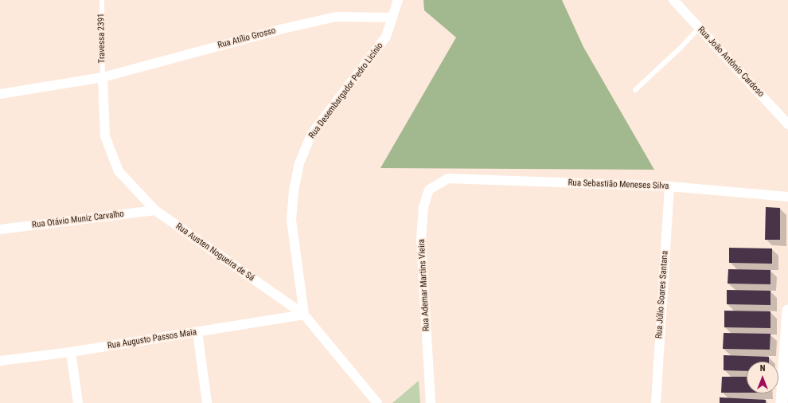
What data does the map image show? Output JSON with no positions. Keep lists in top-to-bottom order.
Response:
{
  "streets": {
    "street": [
      "Rua Atílio Grosso",
      "Rua João Antônio Cardoso",
      "Rua Desembargador Pedro Licínio",
      "Rua Sebastião Meneses Silva",
      "Rua Otávio Muniz Carvalho",
      "Rua Austen Nogueira de Sá",
      "Rua Ademar Martins Vieira",
      "Rua Júlio Soares Santana",
      "Rua Augusto Passos Maia"
    ],
    "lane": ["Travessa 2391"]
  },
  "crossings": [
    ["Travessa 2391", "Rua Atílio Grosso"],
    ["Travessa 2391", "Rua Austen Nogueira de Sá"],
    ["Rua Atílio Grosso", "Rua Desembargador Pedro Licínio"],
    ["Rua Atílio Grosso", "Rua Austen Nogueira de Sá"],
    ["Rua Desembargador Pedro Licínio", "Rua Austen Nogueira de Sá"],
    ["Rua Desembargador Pedro Licínio", "Rua Augusto Passos Maia"],
    ["Rua Sebastião Meneses Silva", "Rua Ademar Martins Vieira"],
    ["Rua Sebastião Meneses Silva", "Rua Júlio Soares Santana"],
    ["Rua Otávio Muniz Carvalho", "Rua Austen Nogueira de Sá"],
    ["Rua Austen Nogueira de Sá", "Rua Augusto Passos Maia"]
  ],
  "north": "top"
}
